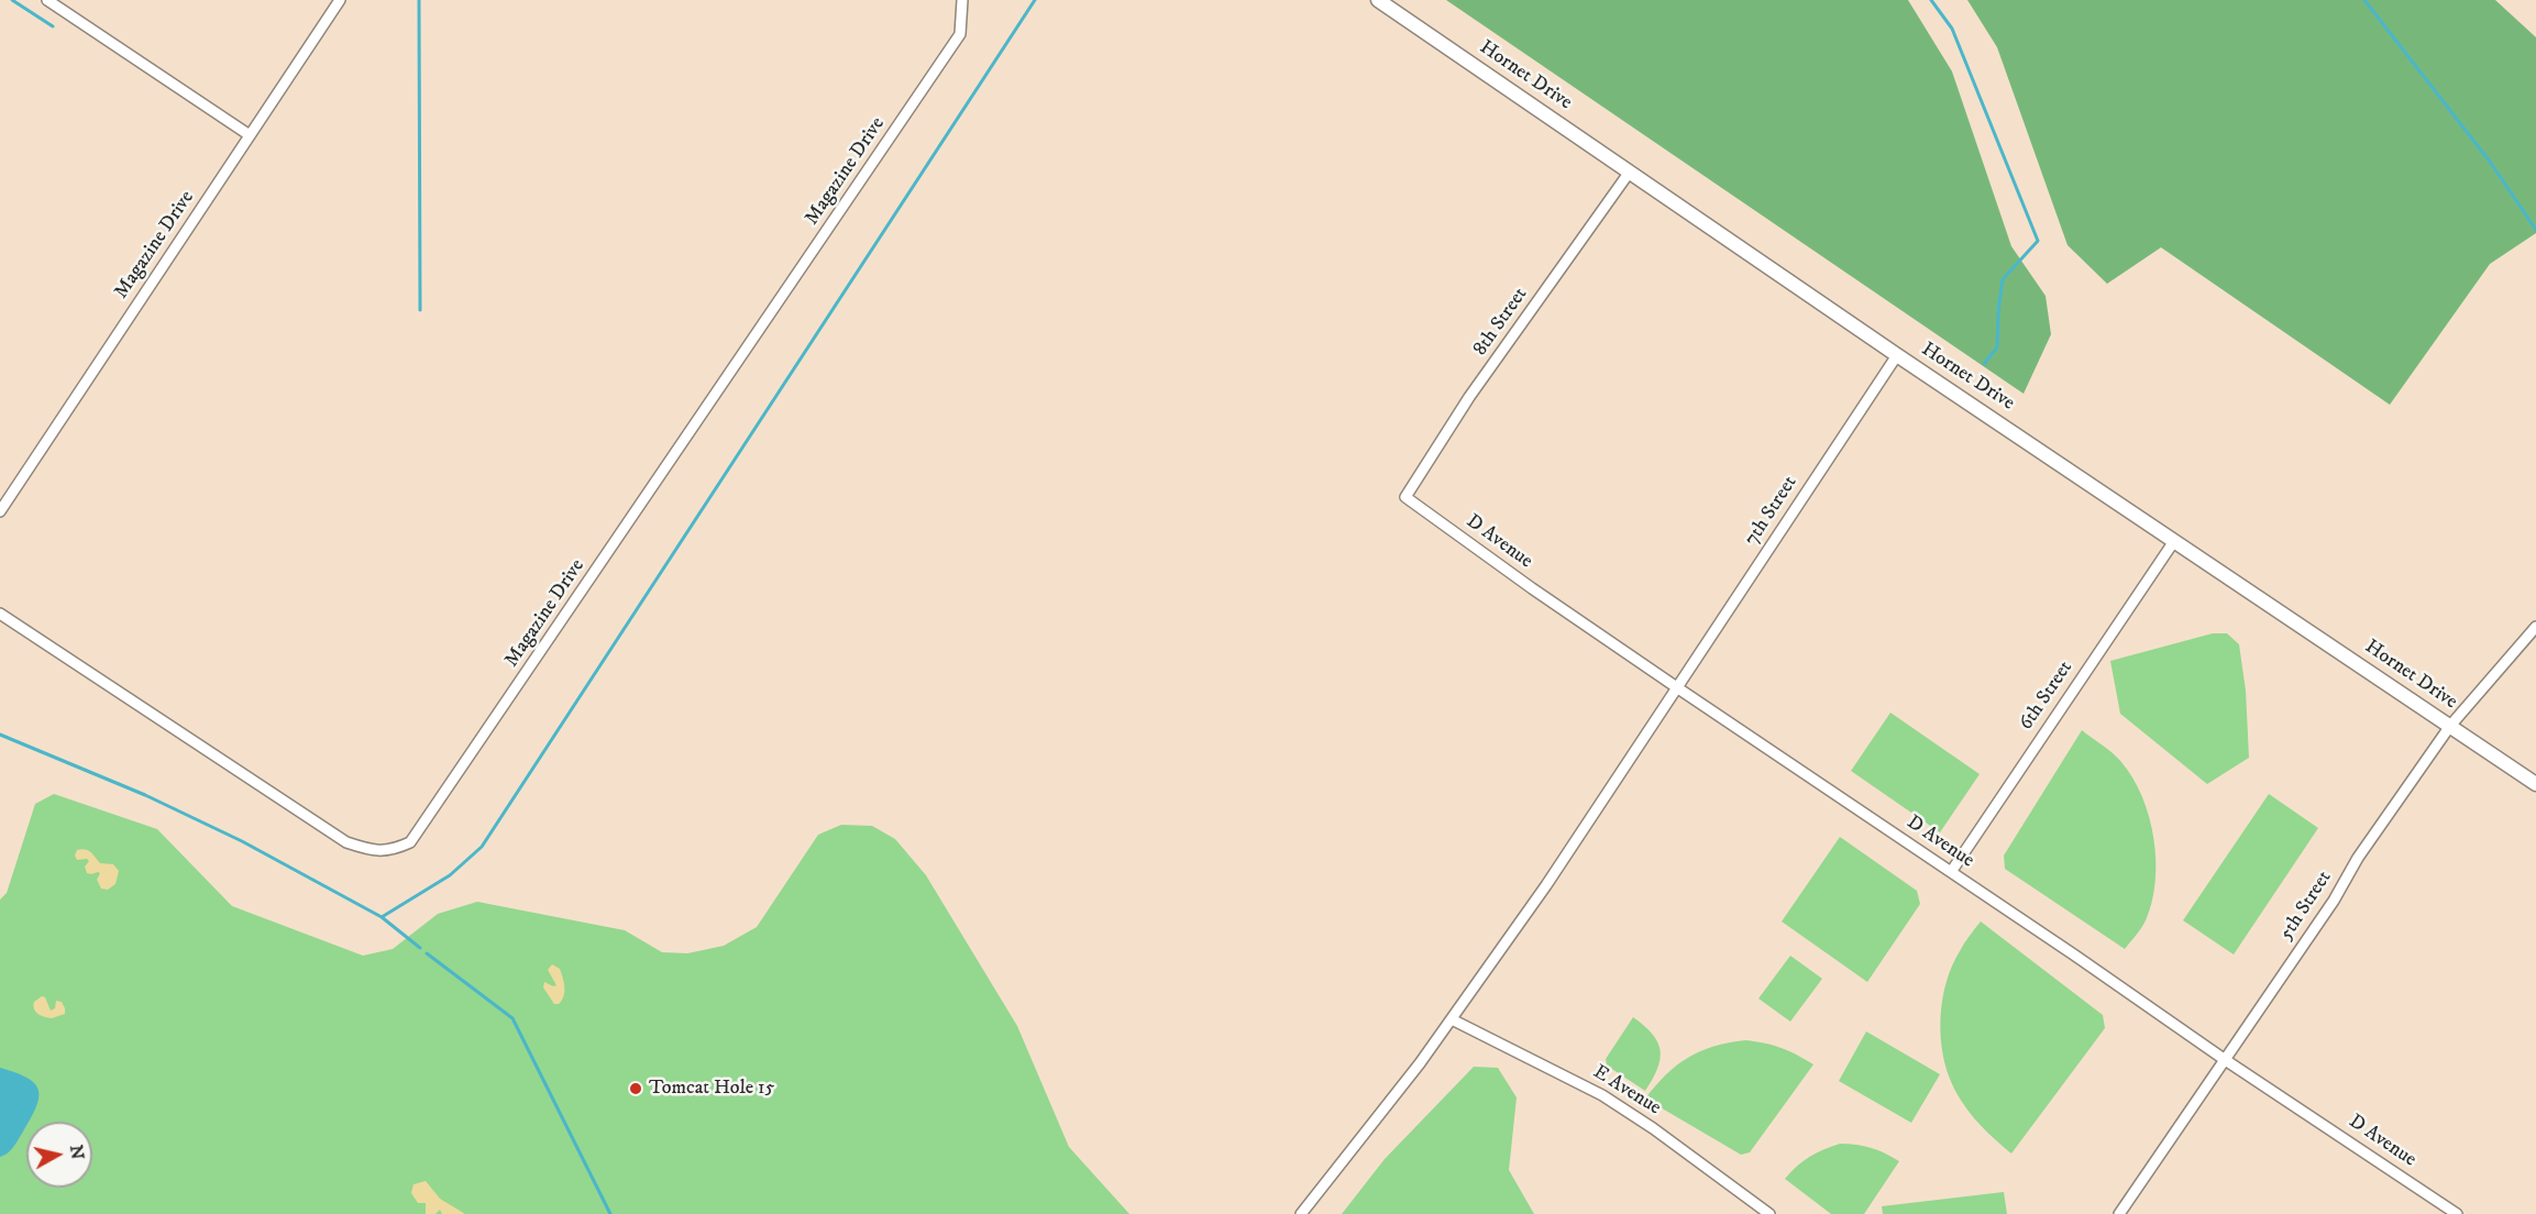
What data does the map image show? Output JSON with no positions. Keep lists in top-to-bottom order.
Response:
{
  "streets": {
    "main road": ["Hornet Drive"],
    "street": [
      "Magazine Drive",
      "8th Street",
      "7th Street",
      "D Avenue",
      "6th Street",
      "5th Street",
      "E Avenue"
    ]
  },
  "crossings": [
    ["Hornet Drive", "8th Street"],
    ["Hornet Drive", "7th Street"],
    ["Hornet Drive", "6th Street"],
    ["Hornet Drive", "5th Street"],
    ["8th Street", "D Avenue"],
    ["7th Street", "D Avenue"],
    ["7th Street", "E Avenue"],
    ["D Avenue", "6th Street"],
    ["D Avenue", "5th Street"]
  ],
  "places": ["Tomcat Hole 15"],
  "north": "right"
}
